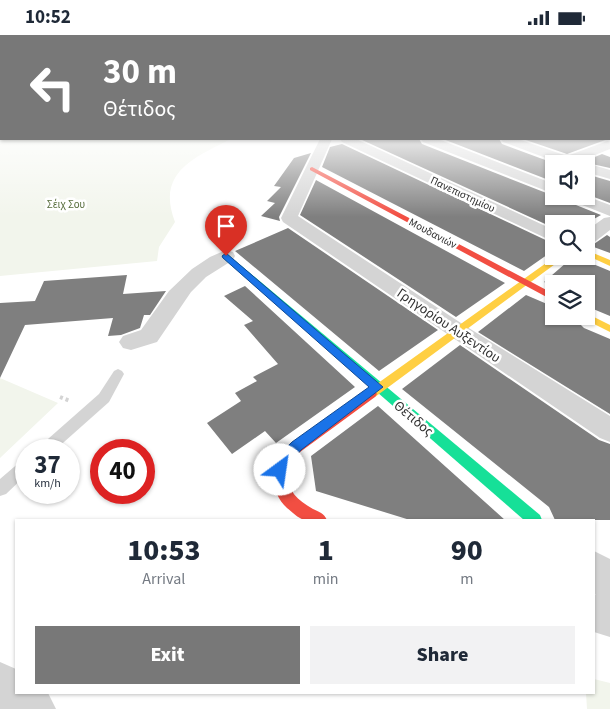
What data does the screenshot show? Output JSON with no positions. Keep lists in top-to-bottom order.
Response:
{
  "streets": {
    "street": [
      "Πανεπιστημίου",
      "Μουδανιών",
      "Γρηγορίου Αυξεντίου",
      "Θέτιδος"
    ]
  },
  "crossings": [
    ["Μουδανιών", "Γρηγορίου Αυξεντίου"]
  ],
  "parks": ["Σέιχ Σου"],
  "page": {
    "status": "10:52",
    "turn": ["30 m", "Θέτιδος"],
    "speed": "37 km/h",
    "limit": "40",
    "eta": [
      "10:53",
      "Arrival",
      "1",
      "min",
      "90",
      "m"
    ],
    "buttons": ["Exit", "Share"]
  }
}
